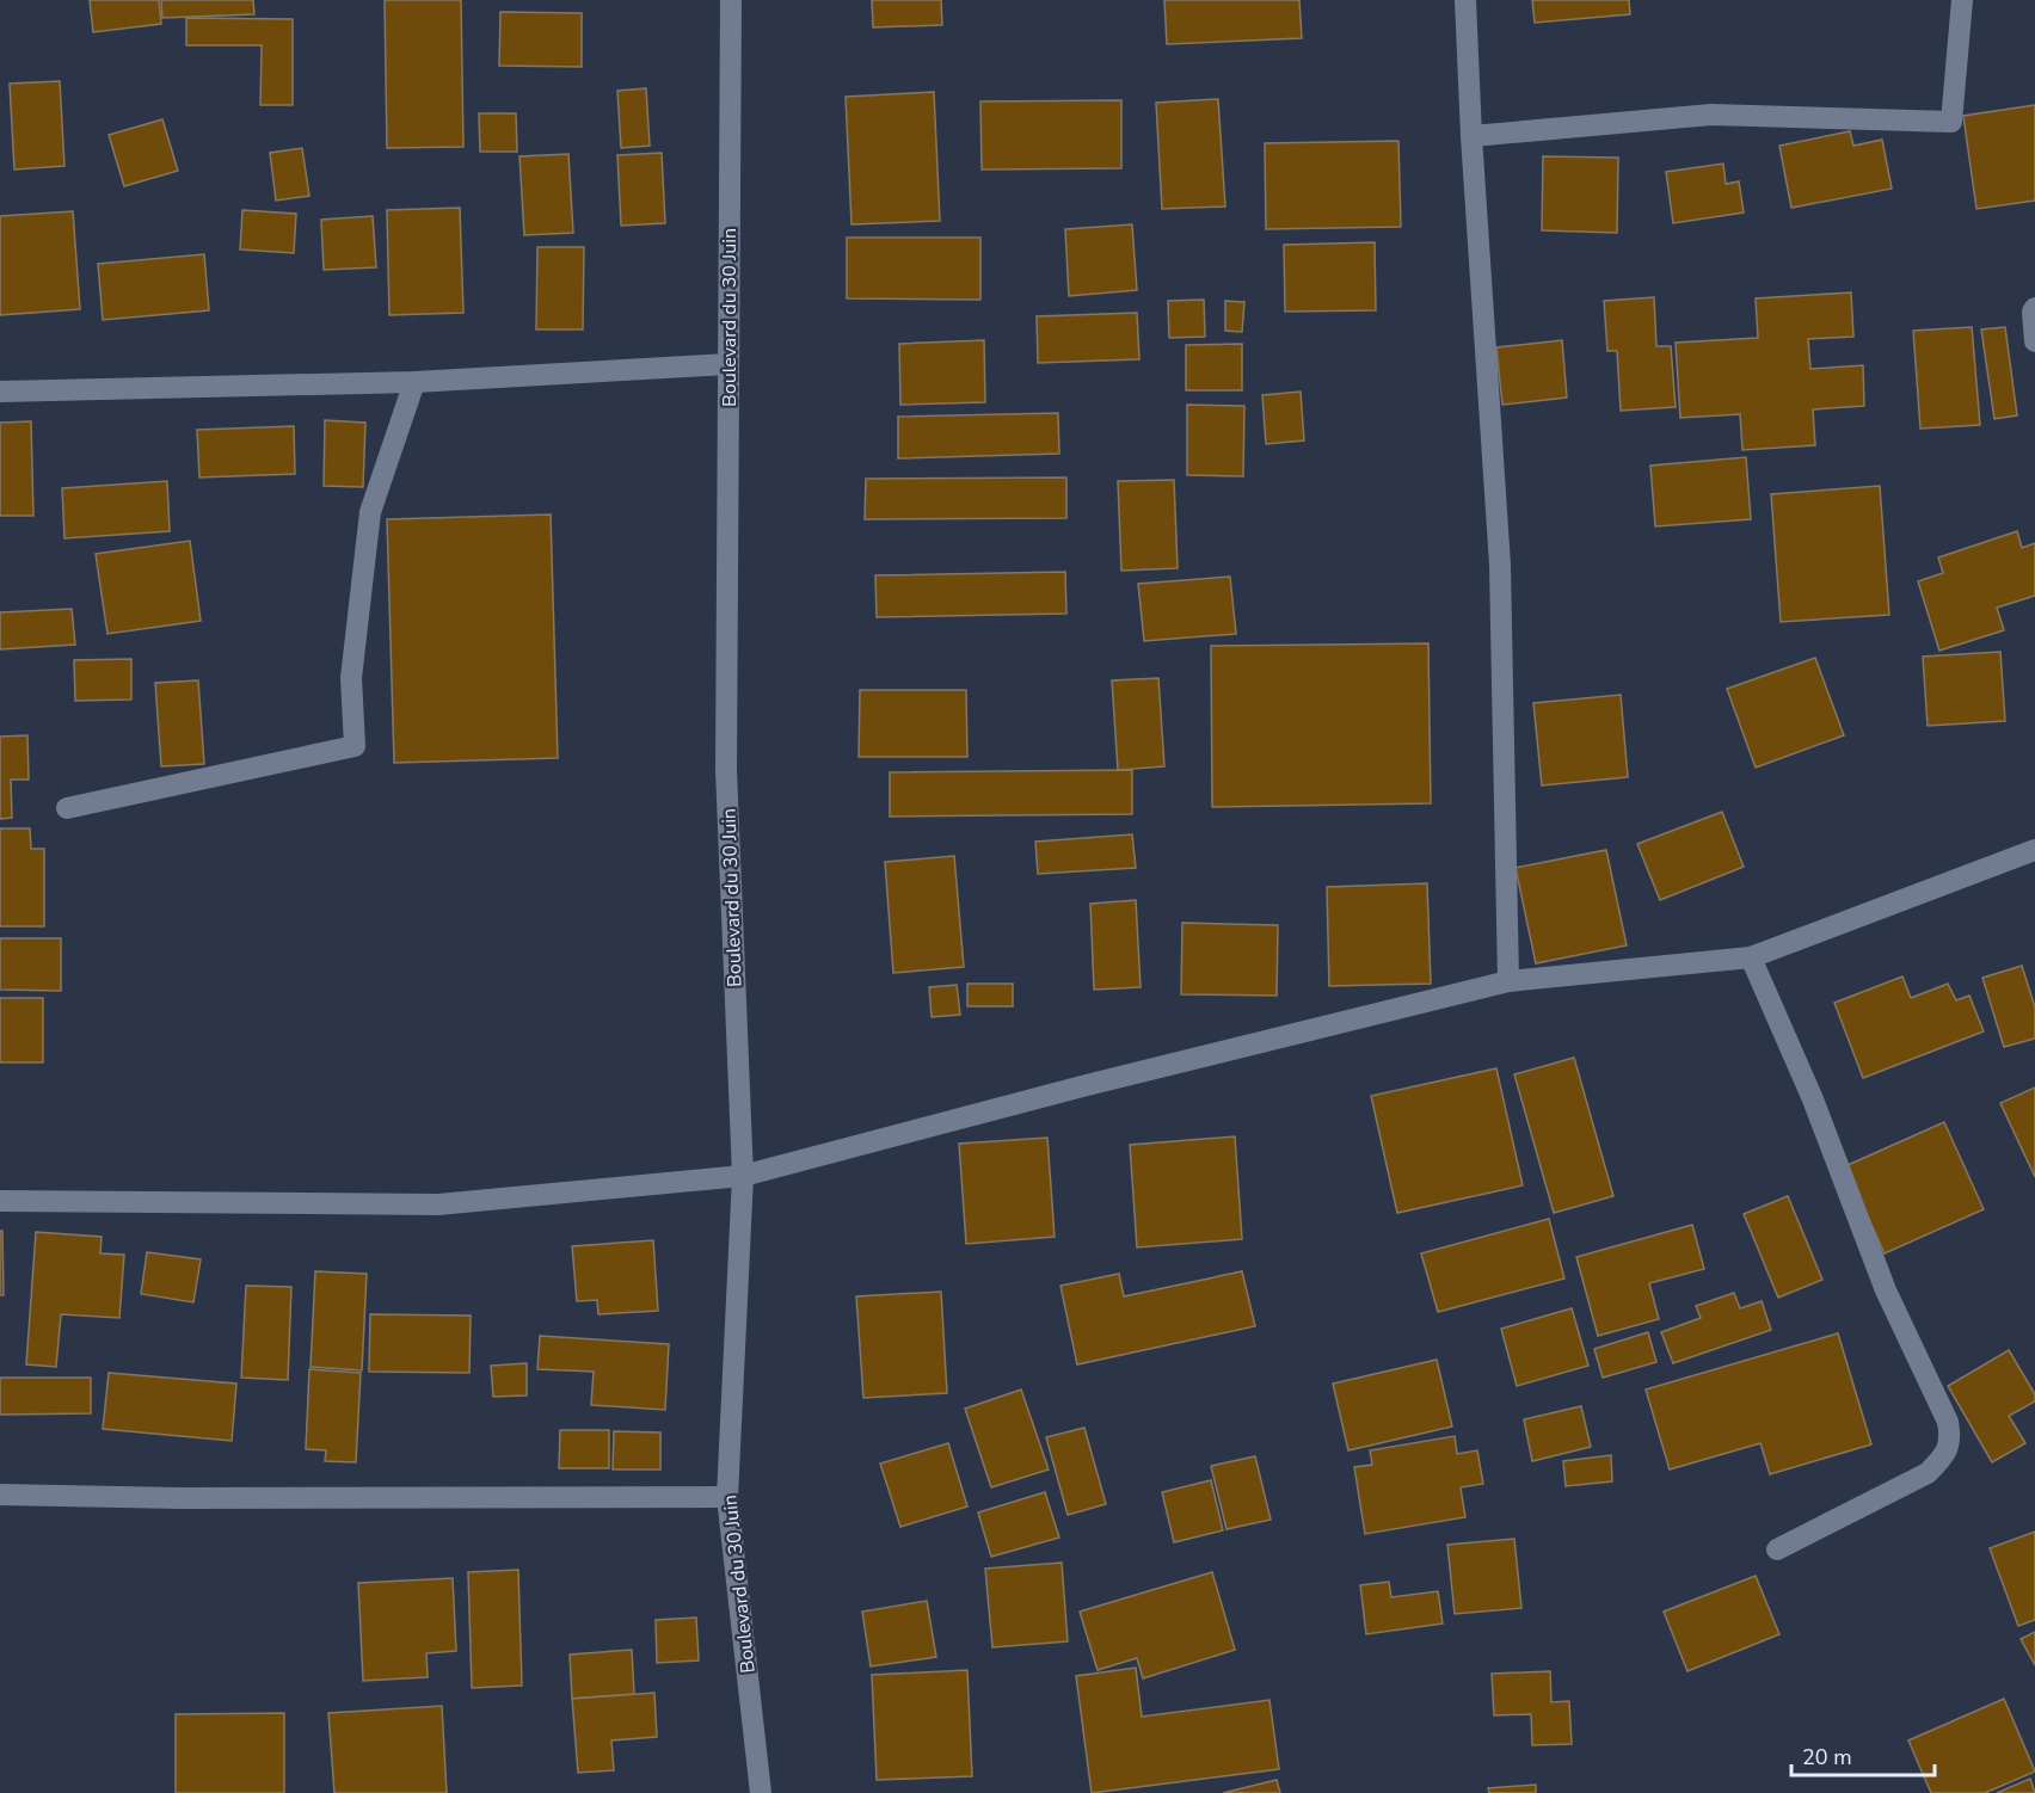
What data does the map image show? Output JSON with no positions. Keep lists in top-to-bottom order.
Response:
{
  "streets": {
    "street": ["Boulevard du 30 Juin"]
  },
  "scale_bar": "20 m"
}
